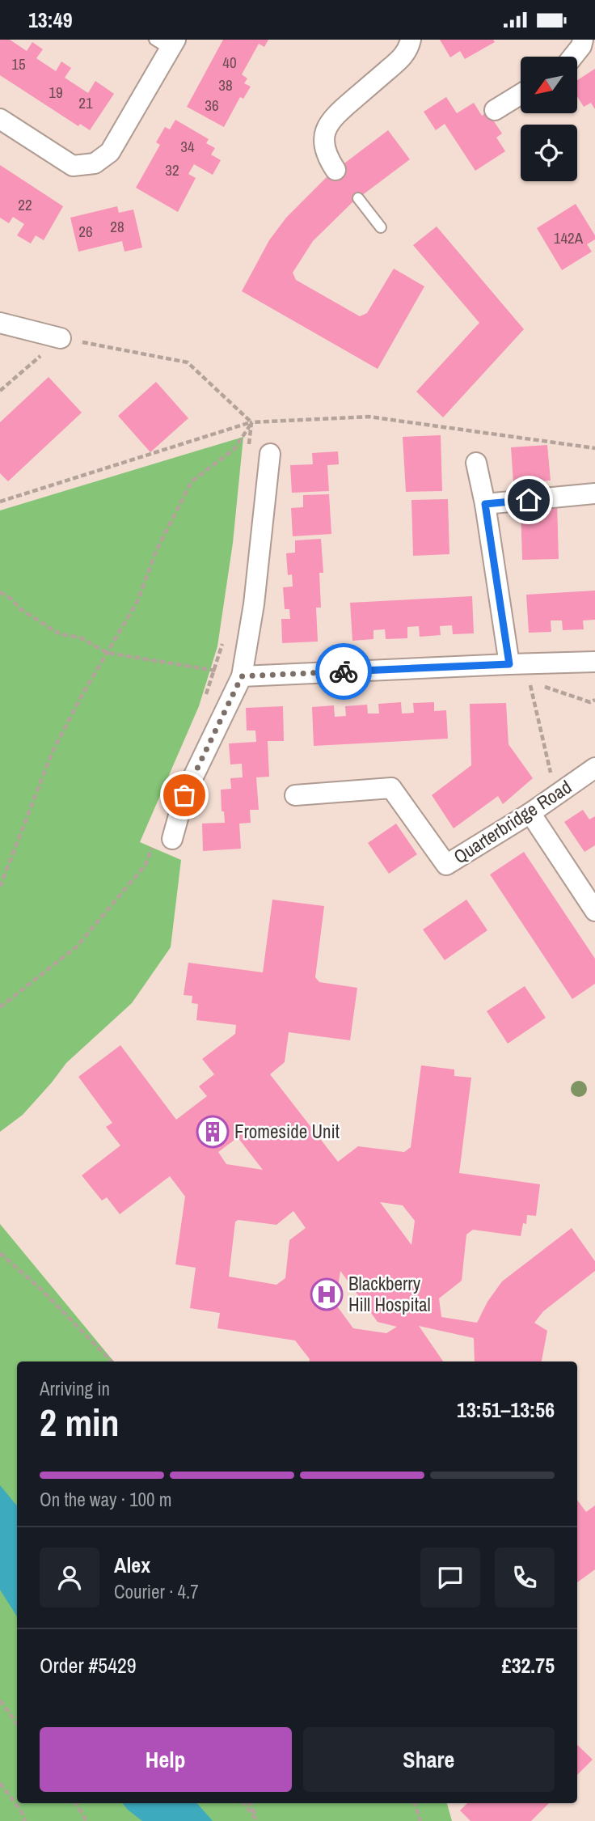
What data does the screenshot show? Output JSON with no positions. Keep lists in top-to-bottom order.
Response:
{
  "streets": {
    "street": ["Quarterbridge Road"]
  },
  "places": {
    "building": ["Fromeside Unit"],
    "hospital": ["Blackberry Hill Hospital"]
  },
  "house_numbers": [
    "40",
    "15",
    "38",
    "19",
    "21",
    "36",
    "34",
    "32",
    "22",
    "28",
    "26",
    "142A"
  ],
  "north": "bottom left",
  "page": {
    "status": "13:49",
    "heading": ["2 min", "Arriving in", "13:51–13:56"],
    "panel": [
      "Alex",
      "Courier · 4.7",
      "Order #5429",
      "£32.75"
    ],
    "bar": "On the way · 100 m",
    "buttons": ["Help", "Share"]
  }
}
